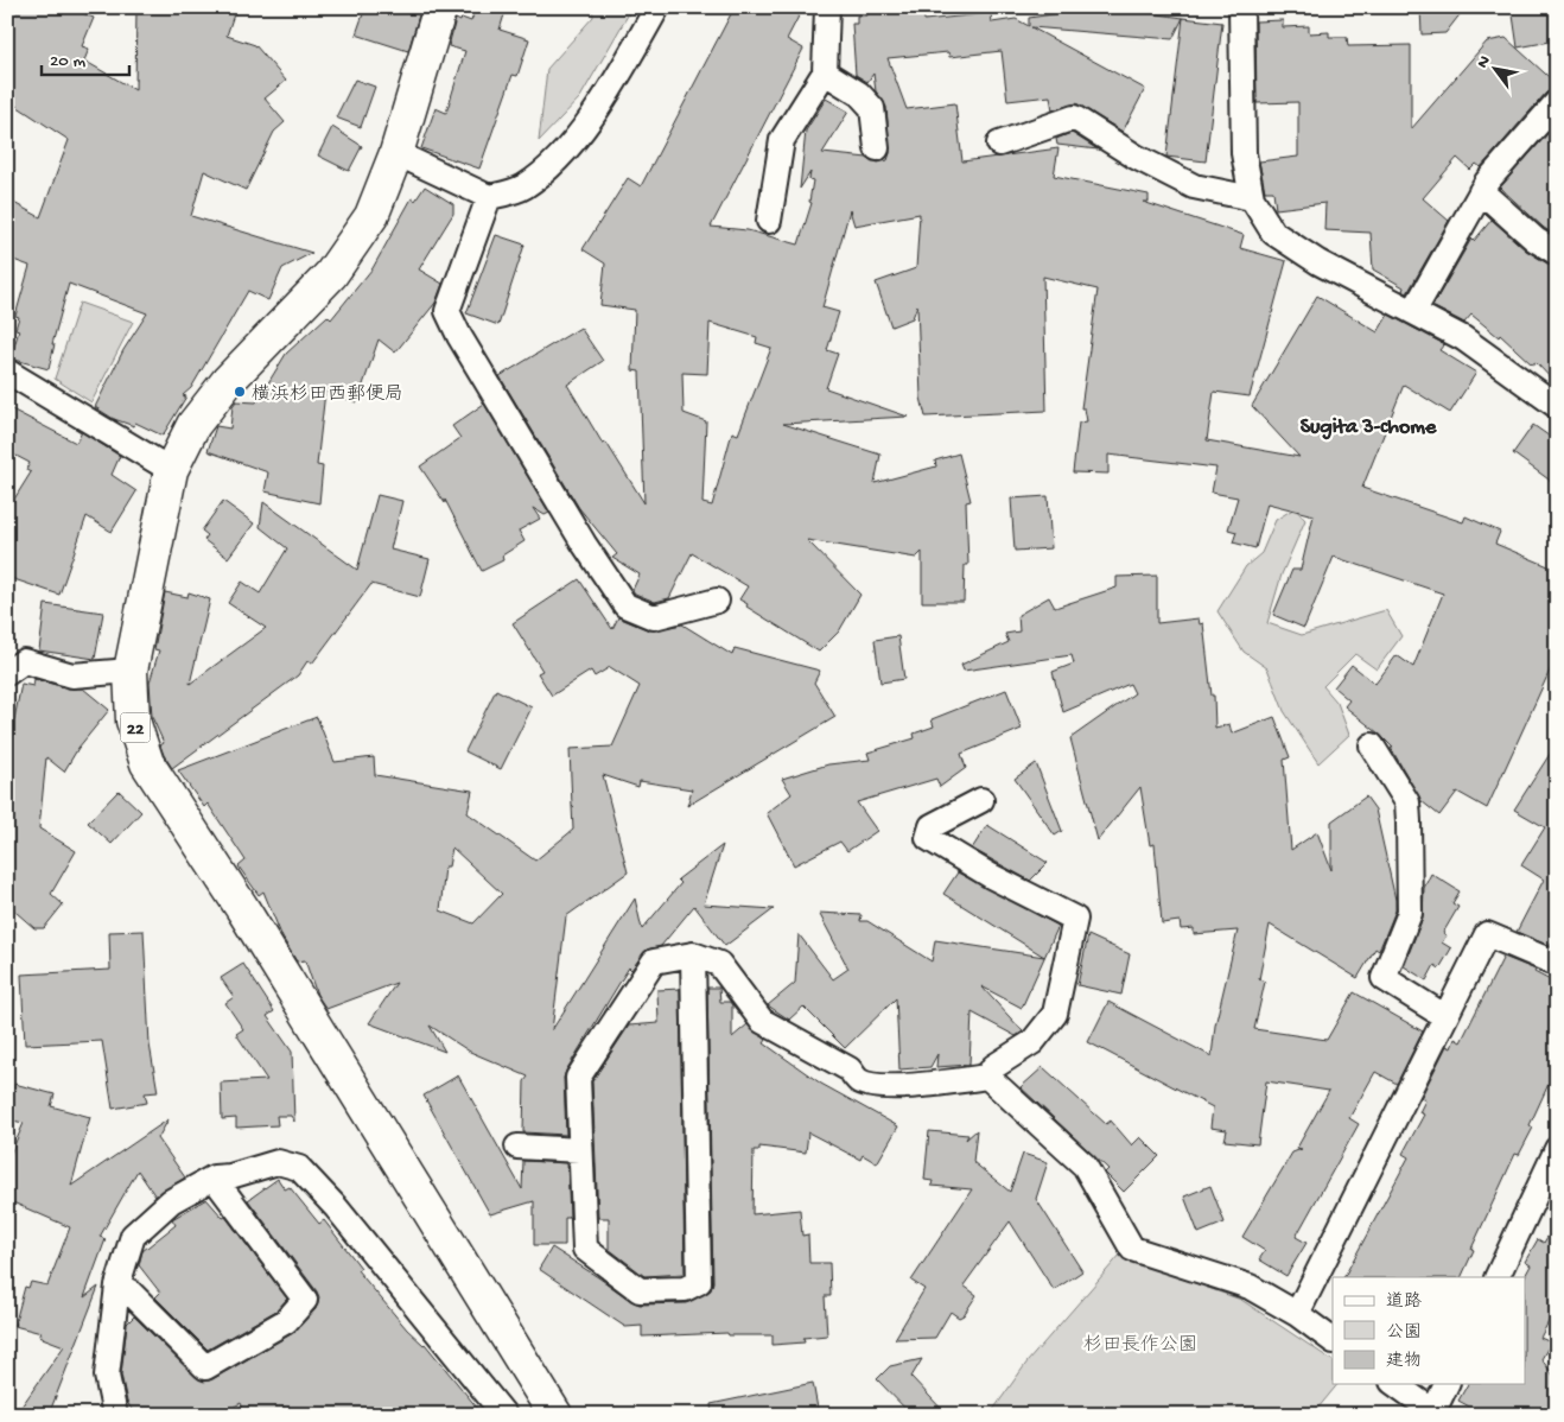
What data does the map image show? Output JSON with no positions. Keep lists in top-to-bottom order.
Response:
{
  "streets": {
    "main road": ["22"]
  },
  "districts": ["Sugita 3-chome"],
  "parks": ["杉田長作公園"],
  "places": ["横浜杉田西郵便局"],
  "legend": ["道路", "公園", "建物"],
  "scale_bar": "20 m",
  "north": "top left"
}
